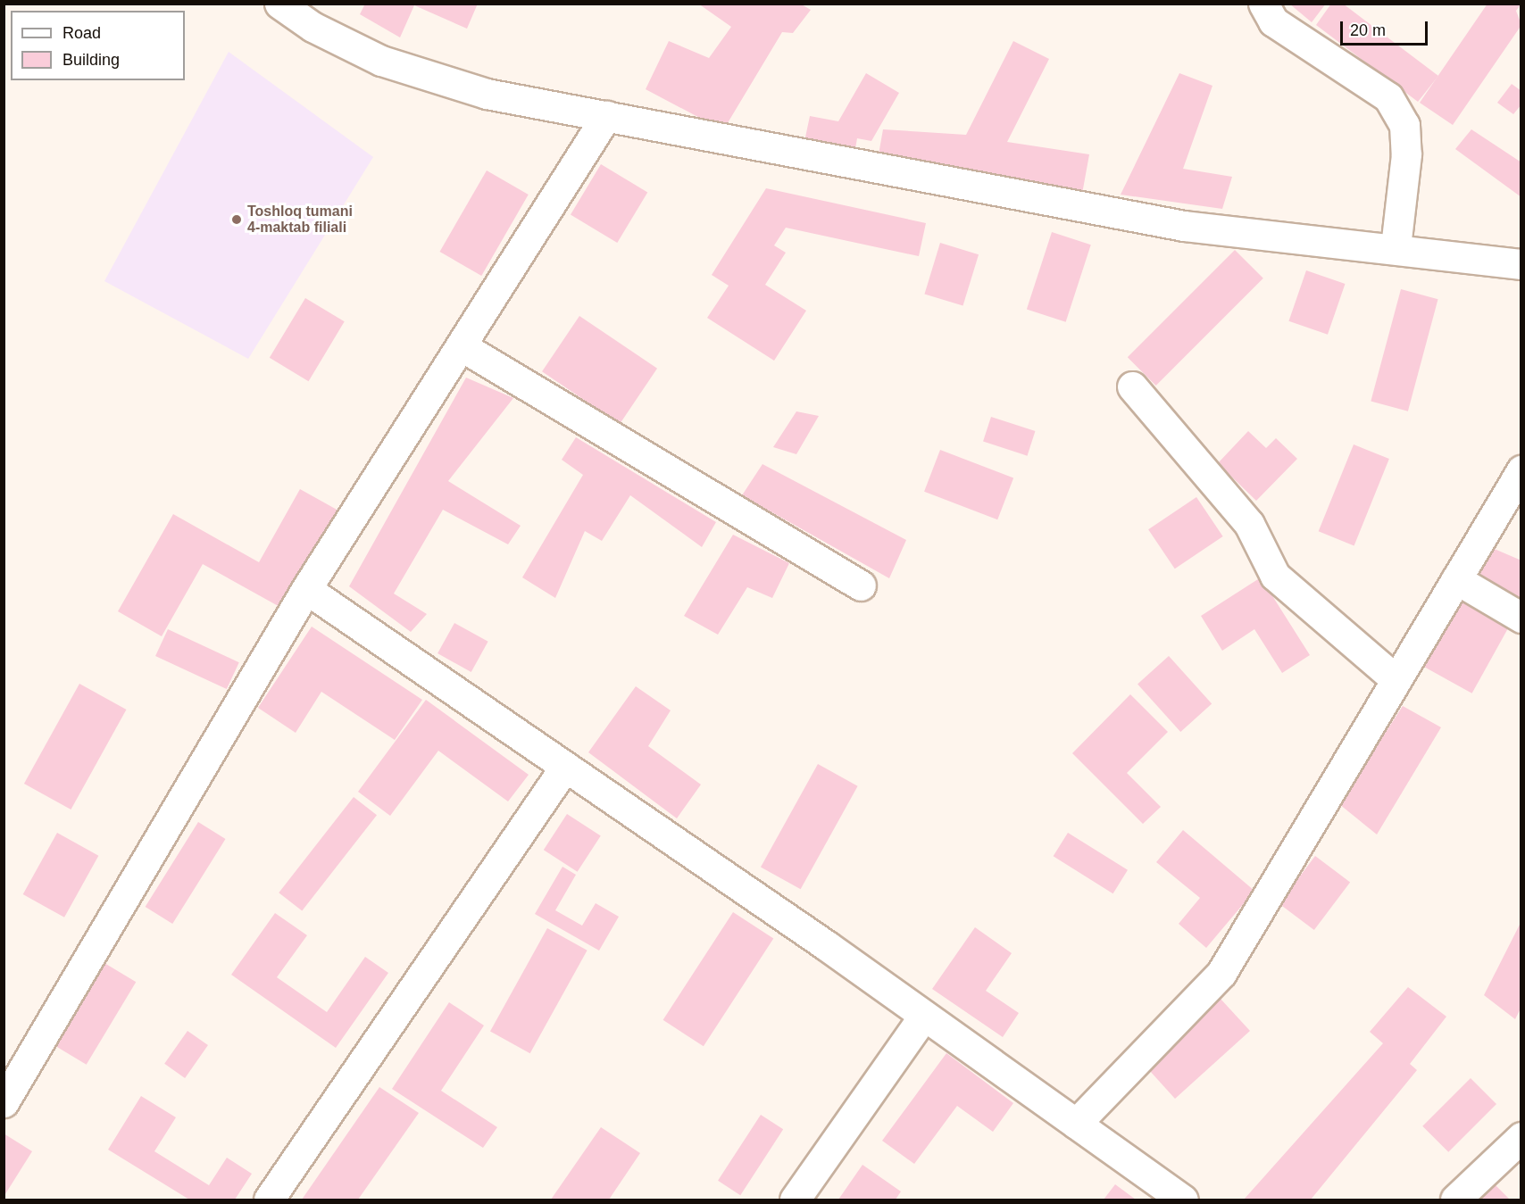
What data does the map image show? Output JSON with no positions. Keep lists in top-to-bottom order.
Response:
{
  "places": ["Toshloq tumani 4-maktab filiali"],
  "legend": ["Road", "Building"],
  "scale_bar": "20 m"
}
